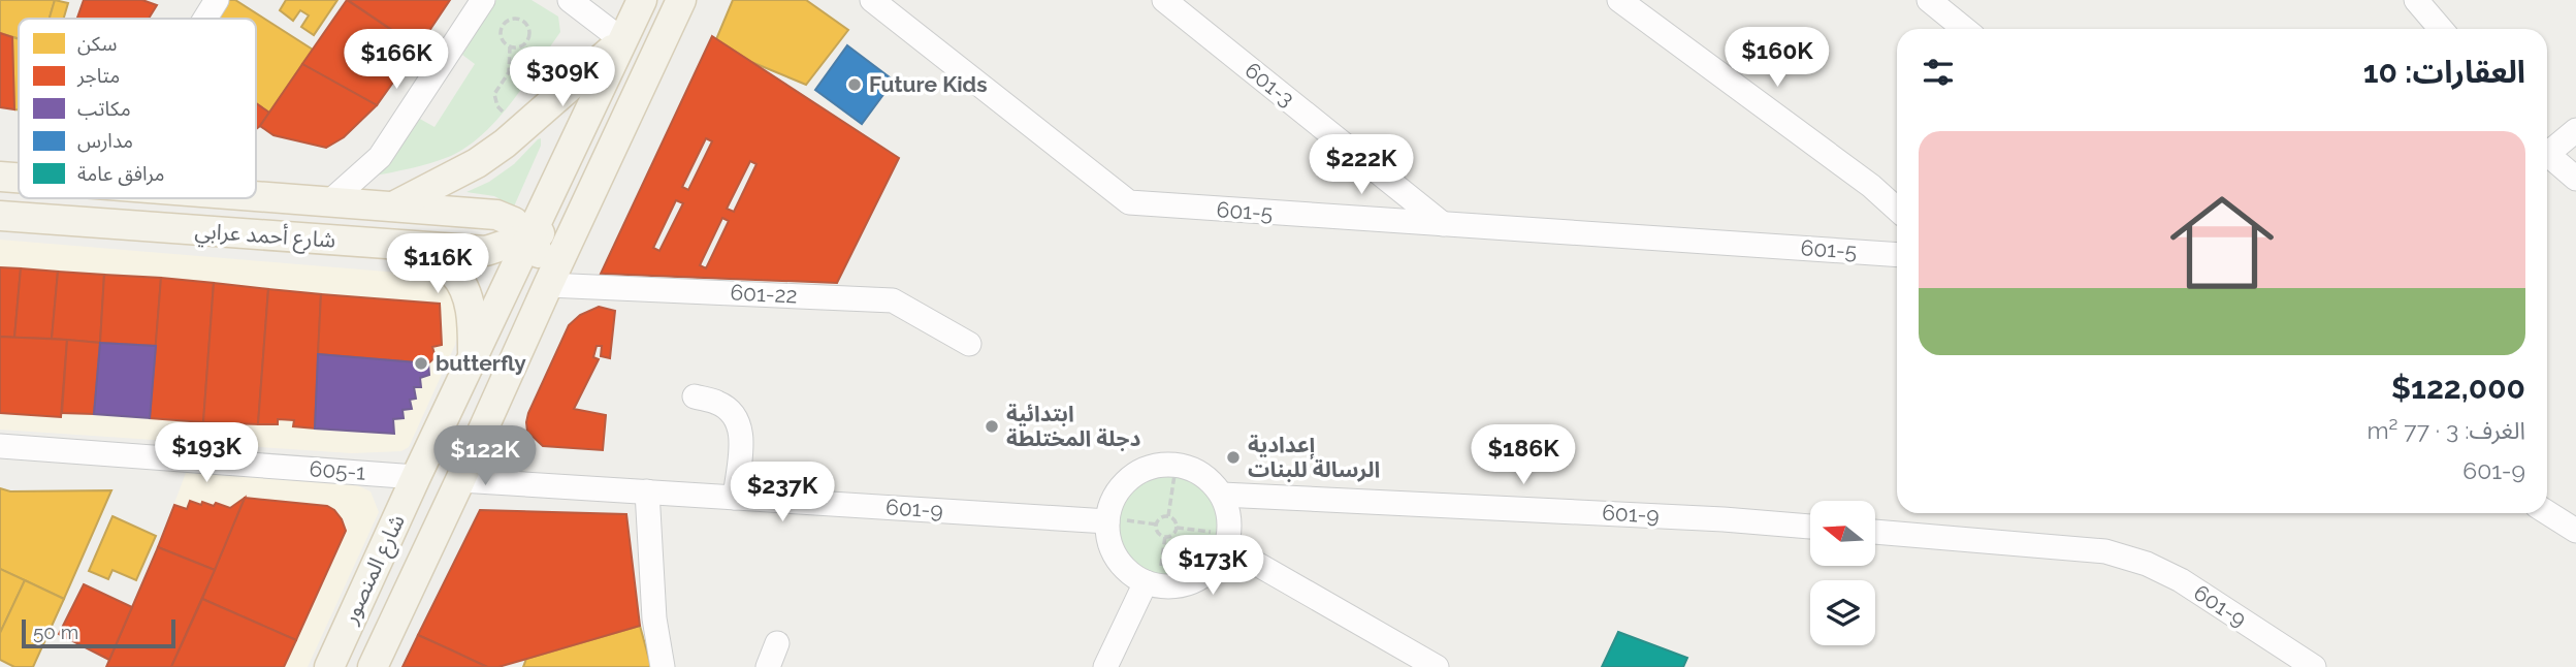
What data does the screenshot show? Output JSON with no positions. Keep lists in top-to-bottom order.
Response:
{
  "streets": {
    "main road": ["شارع أحمد عرابي", "شارع المنصور"],
    "street": [
      "601-3",
      "601-5",
      "601-22",
      "605-1",
      "601-9"
    ]
  },
  "crossings": [
    ["601-3", "601-5"],
    ["شارع أحمد عرابي", "601-22"],
    ["شارع أحمد عرابي", "شارع المنصور"],
    ["601-22", "شارع المنصور"],
    ["605-1", "شارع المنصور"],
    ["601-9", "شارع المنصور"]
  ],
  "places": [
    "Future Kids",
    "butterfly",
    "ابتدائية دجلة المختلطة",
    "إعدادية الرسالة للبنات"
  ],
  "legend": [
    "سكن",
    "متاجر",
    "مكاتب",
    "مدارس",
    "مرافق عامة"
  ],
  "scale_bar": "50 m",
  "north": "left",
  "page": {
    "price": [
      "$160K",
      "$166K",
      "$309K",
      "$222K",
      "$116K",
      "$193K",
      "$186K",
      "$122K",
      "$237K",
      "$173K"
    ],
    "heading": "العقارات: 10",
    "list": [
      {
        "name": "$122,000",
        "note": "الغرف: 3 · 77 m² · 601-9"
      }
    ],
    "scale": "50 m"
  }
}
